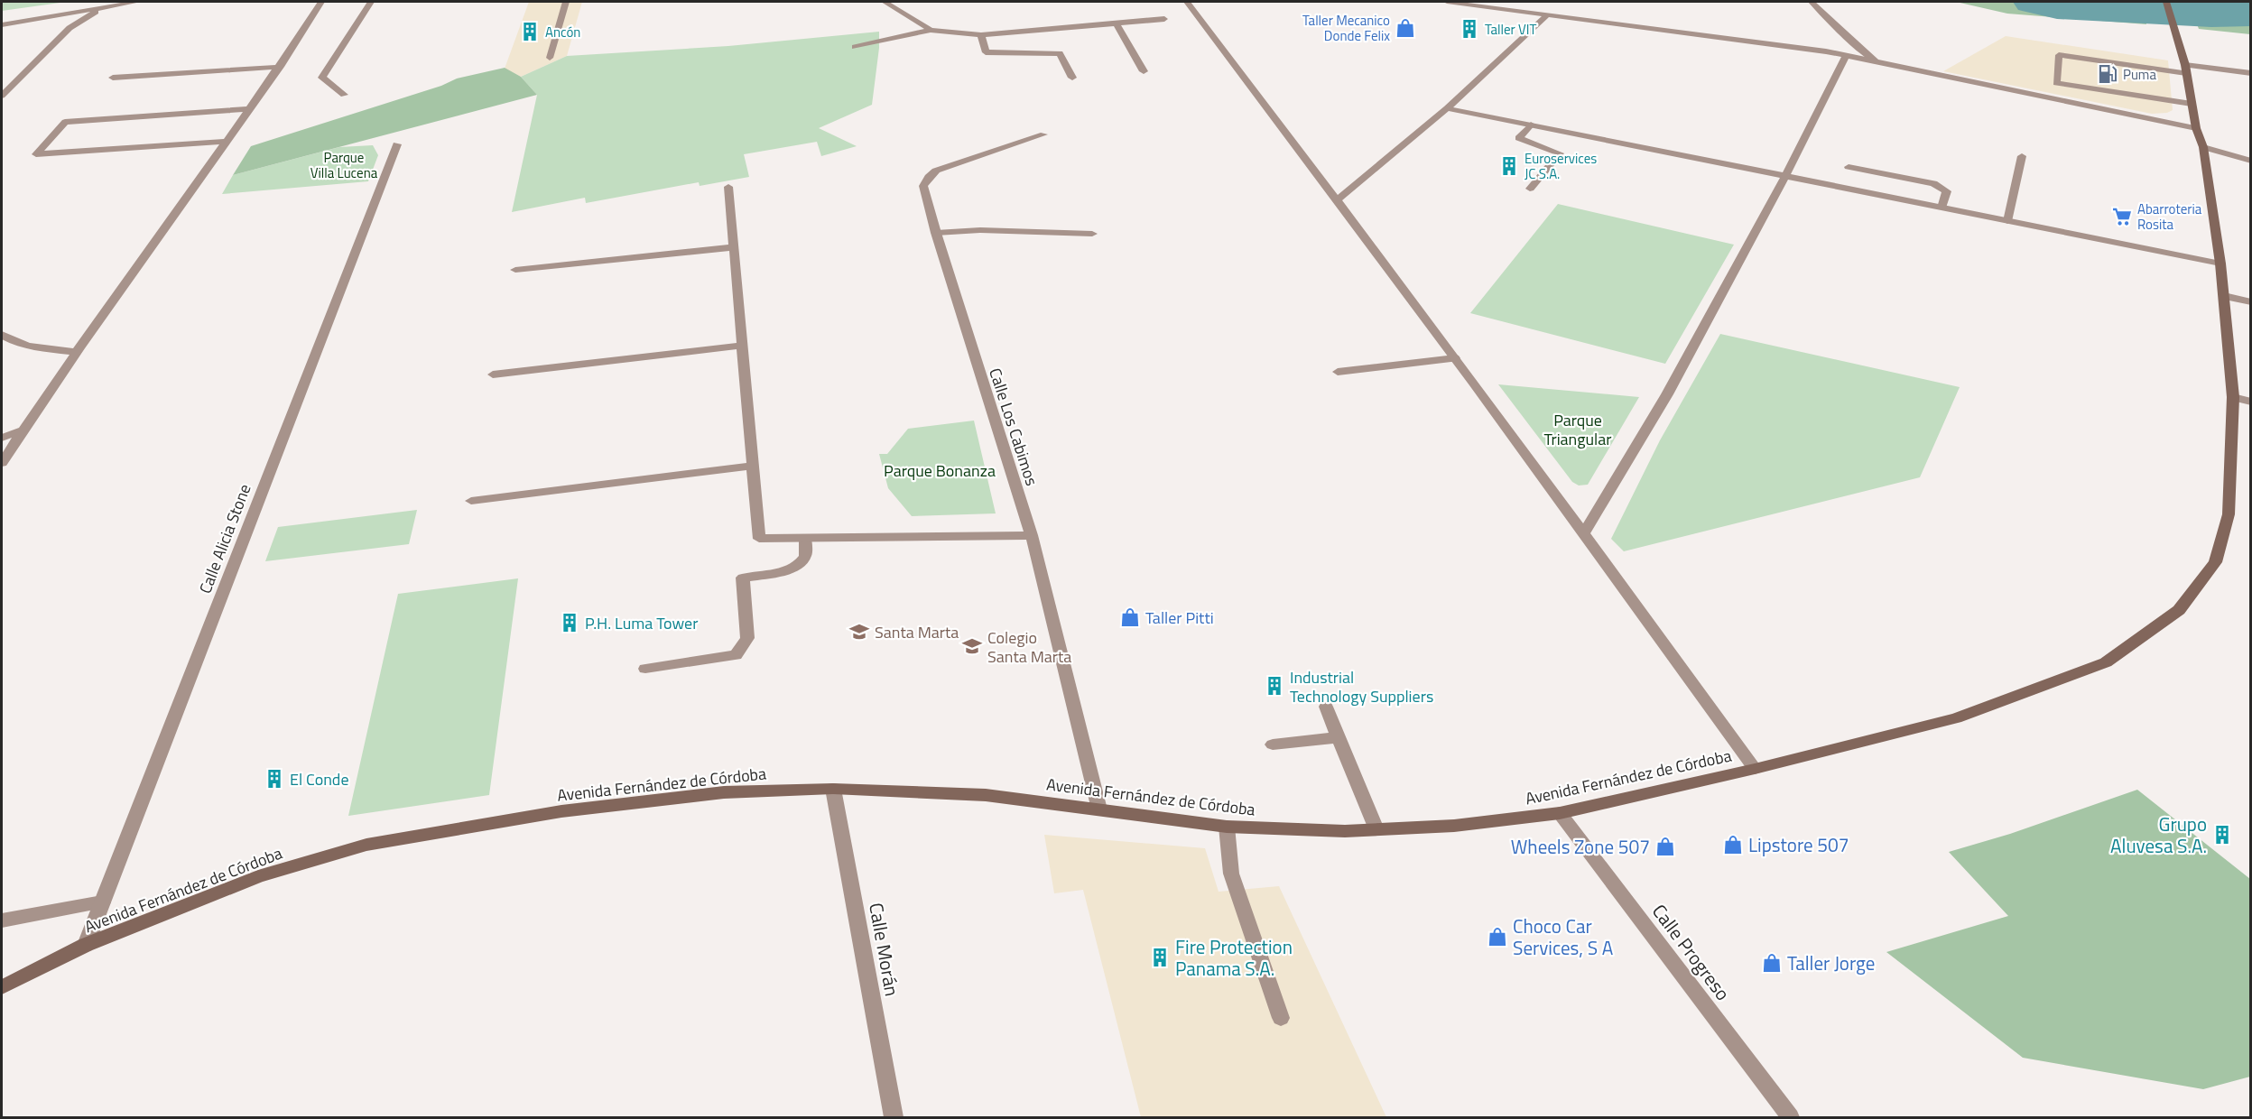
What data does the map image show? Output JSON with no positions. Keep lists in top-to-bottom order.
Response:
{
  "streets": {
    "main road": ["Avenida Fernández de Córdoba"],
    "street": [
      "Calle Los Cabimos",
      "Calle Alicia Stone",
      "Calle Morán",
      "Calle Progreso"
    ]
  },
  "crossings": [
    ["Calle Los Cabimos", "Avenida Fernández de Córdoba"],
    ["Calle Alicia Stone", "Avenida Fernández de Córdoba"],
    ["Avenida Fernández de Córdoba", "Calle Morán"],
    ["Avenida Fernández de Córdoba", "Calle Progreso"]
  ],
  "parks": ["Parque Villa Lucena", "Parque Triangular", "Parque Bonanza"],
  "places": {
    "shop": [
      "Taller Mecanico Donde Felix",
      "Taller Pitti",
      "Lipstore 507",
      "Wheels Zone 507",
      "Choco Car Services, S A",
      "Taller Jorge"
    ],
    "building": [
      "Taller VIT",
      "Ancón",
      "Euroservices JC S.A.",
      "P.H. Luma Tower",
      "Industrial Technology Suppliers",
      "El Conde",
      "Grupo Aluvesa S.A.",
      "Fire Protection Panama S.A."
    ],
    "fuel station": ["Puma"],
    "supermarket": ["Abarroteria Rosita"],
    "school or university": ["Santa Marta", "Colegio Santa Marta"]
  }
}
